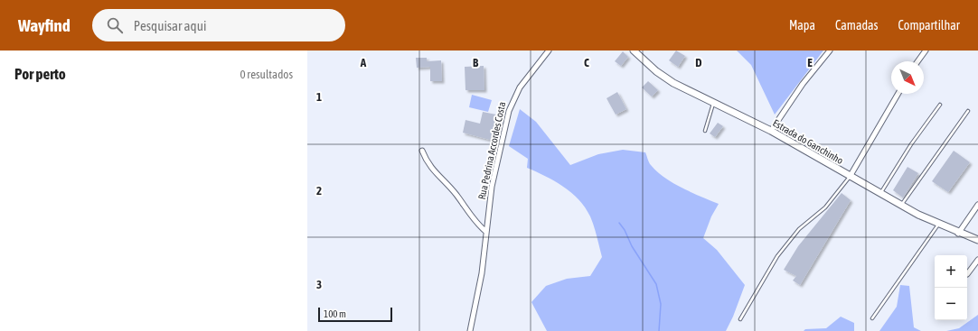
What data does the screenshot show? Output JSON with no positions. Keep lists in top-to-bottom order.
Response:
{
  "streets": {
    "street": ["Estrada do Ganchinho", "Rua Pedrina Accordes Costa"]
  },
  "scale_bar": "100 m",
  "north": "bottom right",
  "page": {
    "header": "Wayfind",
    "search": "Pesquisar aqui",
    "nav": ["Mapa", "Camadas", "Compartilhar"],
    "heading": ["Por perto", "0 resultados"],
    "map_buttons": ["+", "−"],
    "scale": "100 m"
  },
  "grid": {
    "columns": [
      "A",
      "B",
      "C",
      "D",
      "E"
    ],
    "rows": ["1", "2", "3"]
  }
}
